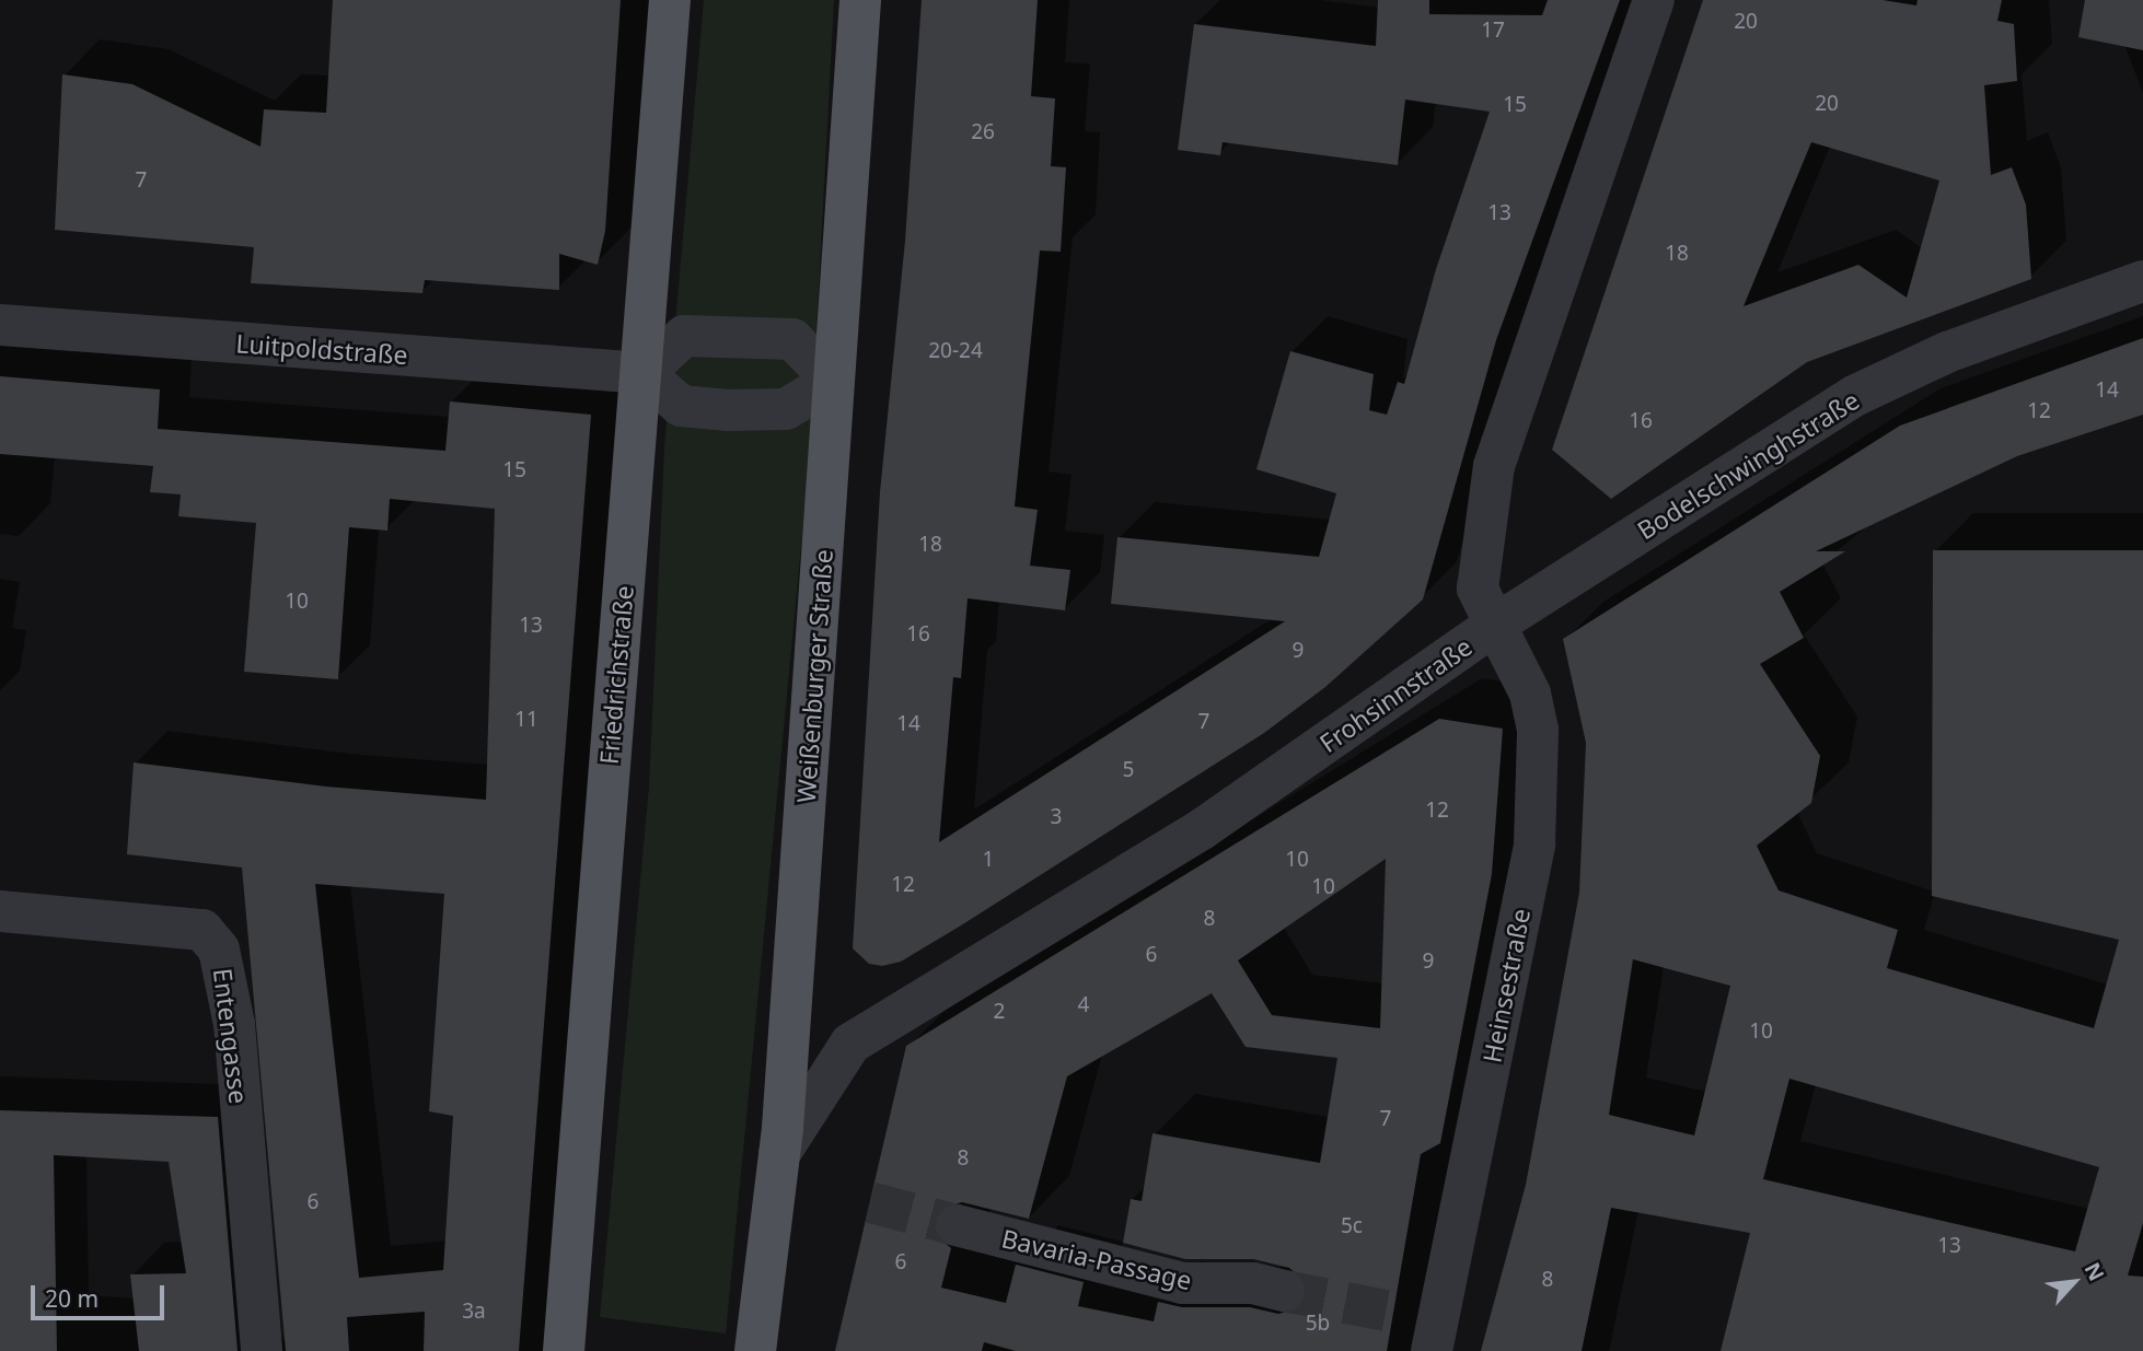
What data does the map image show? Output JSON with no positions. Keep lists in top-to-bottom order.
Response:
{
  "streets": {
    "main road": ["Friedrichstraße", "Weißenburger Straße"],
    "street": [
      "Luitpoldstraße",
      "Bodelschwinghstraße",
      "Frohsinnstraße",
      "Heinsestraße",
      "Entengasse",
      "Bavaria-Passage"
    ]
  },
  "crossings": [
    ["Luitpoldstraße", "Friedrichstraße"],
    ["Bodelschwinghstraße", "Frohsinnstraße"],
    ["Bodelschwinghstraße", "Heinsestraße"],
    ["Weißenburger Straße", "Frohsinnstraße"],
    ["Frohsinnstraße", "Heinsestraße"]
  ],
  "house_numbers": [
    "20",
    "17",
    "20",
    "15",
    "26",
    "7",
    "13",
    "18",
    "20-24",
    "14",
    "12",
    "16",
    "15",
    "18",
    "10",
    "13",
    "16",
    "9",
    "11",
    "7",
    "14",
    "5",
    "12",
    "3",
    "1",
    "10",
    "12",
    "10",
    "8",
    "6",
    "9",
    "4",
    "2",
    "10",
    "7",
    "8",
    "6",
    "5c",
    "13",
    "6",
    "8",
    "3a",
    "5b"
  ],
  "scale_bar": "20 m",
  "north": "top right"
}
